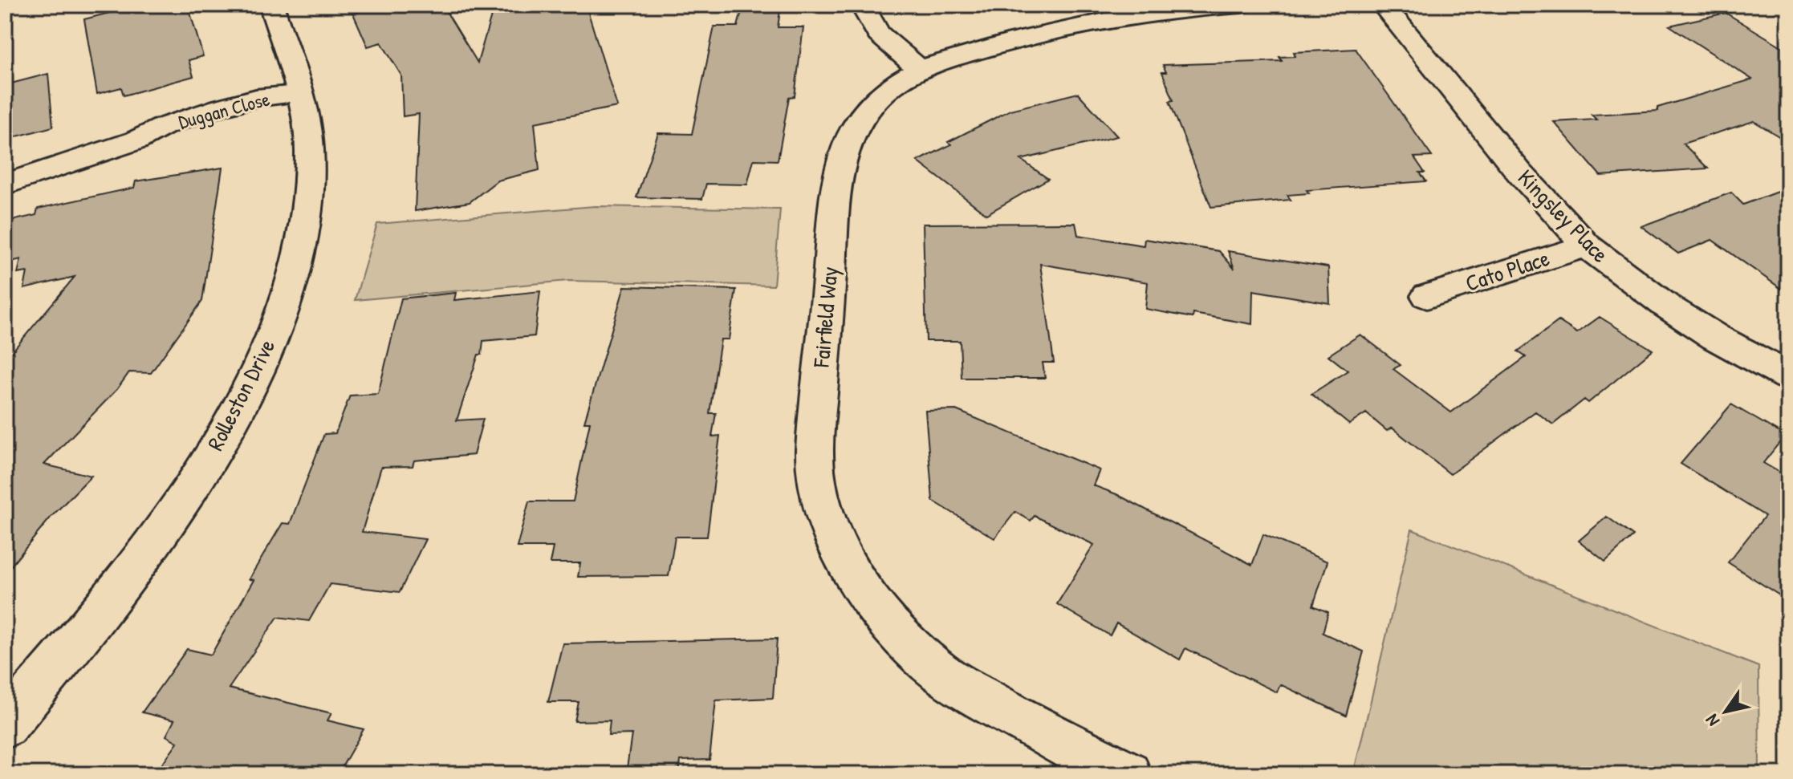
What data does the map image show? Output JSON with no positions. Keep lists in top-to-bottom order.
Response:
{
  "streets": {
    "street": [
      "Duggan Close",
      "Kingsley Place",
      "Cato Place",
      "Fairfield Way",
      "Rolleston Drive"
    ]
  },
  "crossings": [
    ["Duggan Close", "Rolleston Drive"],
    ["Kingsley Place", "Cato Place"]
  ],
  "north": "bottom left"
}
